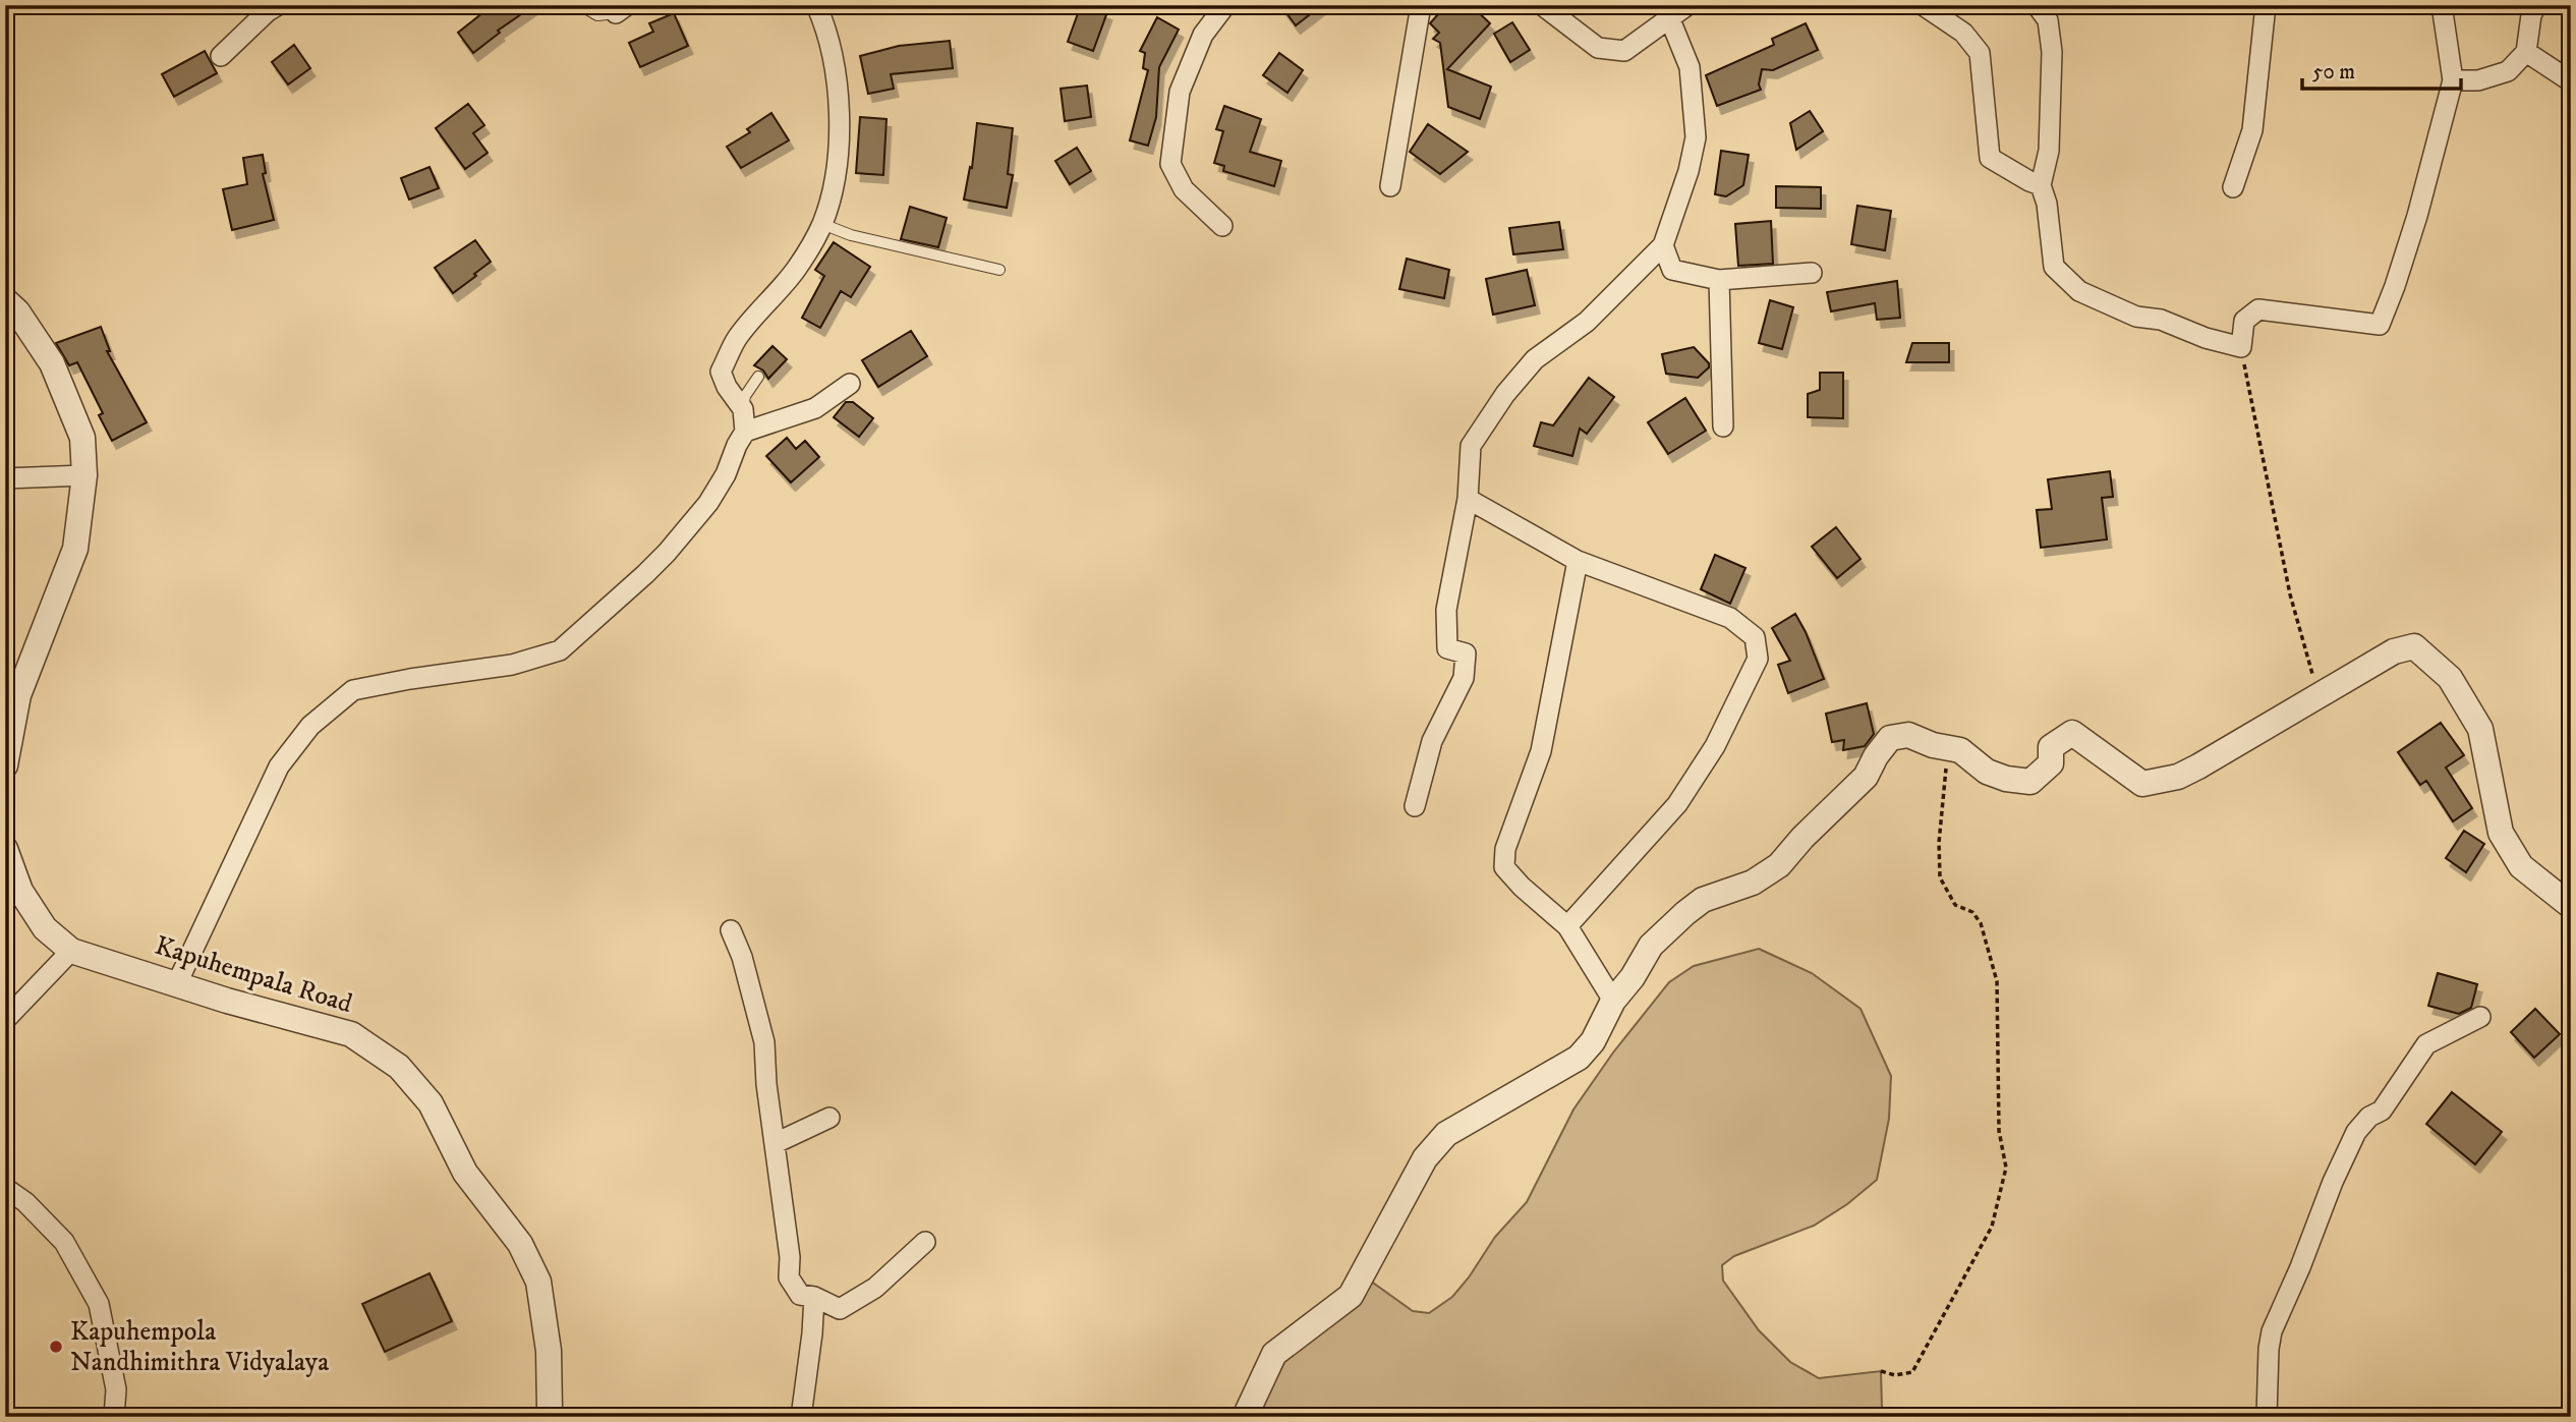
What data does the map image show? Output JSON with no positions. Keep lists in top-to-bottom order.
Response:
{
  "streets": {
    "street": ["Kapuhempala Road"]
  },
  "places": ["Kapuhempola Nandhimithra Vidyalaya"],
  "scale_bar": "50 m"
}
